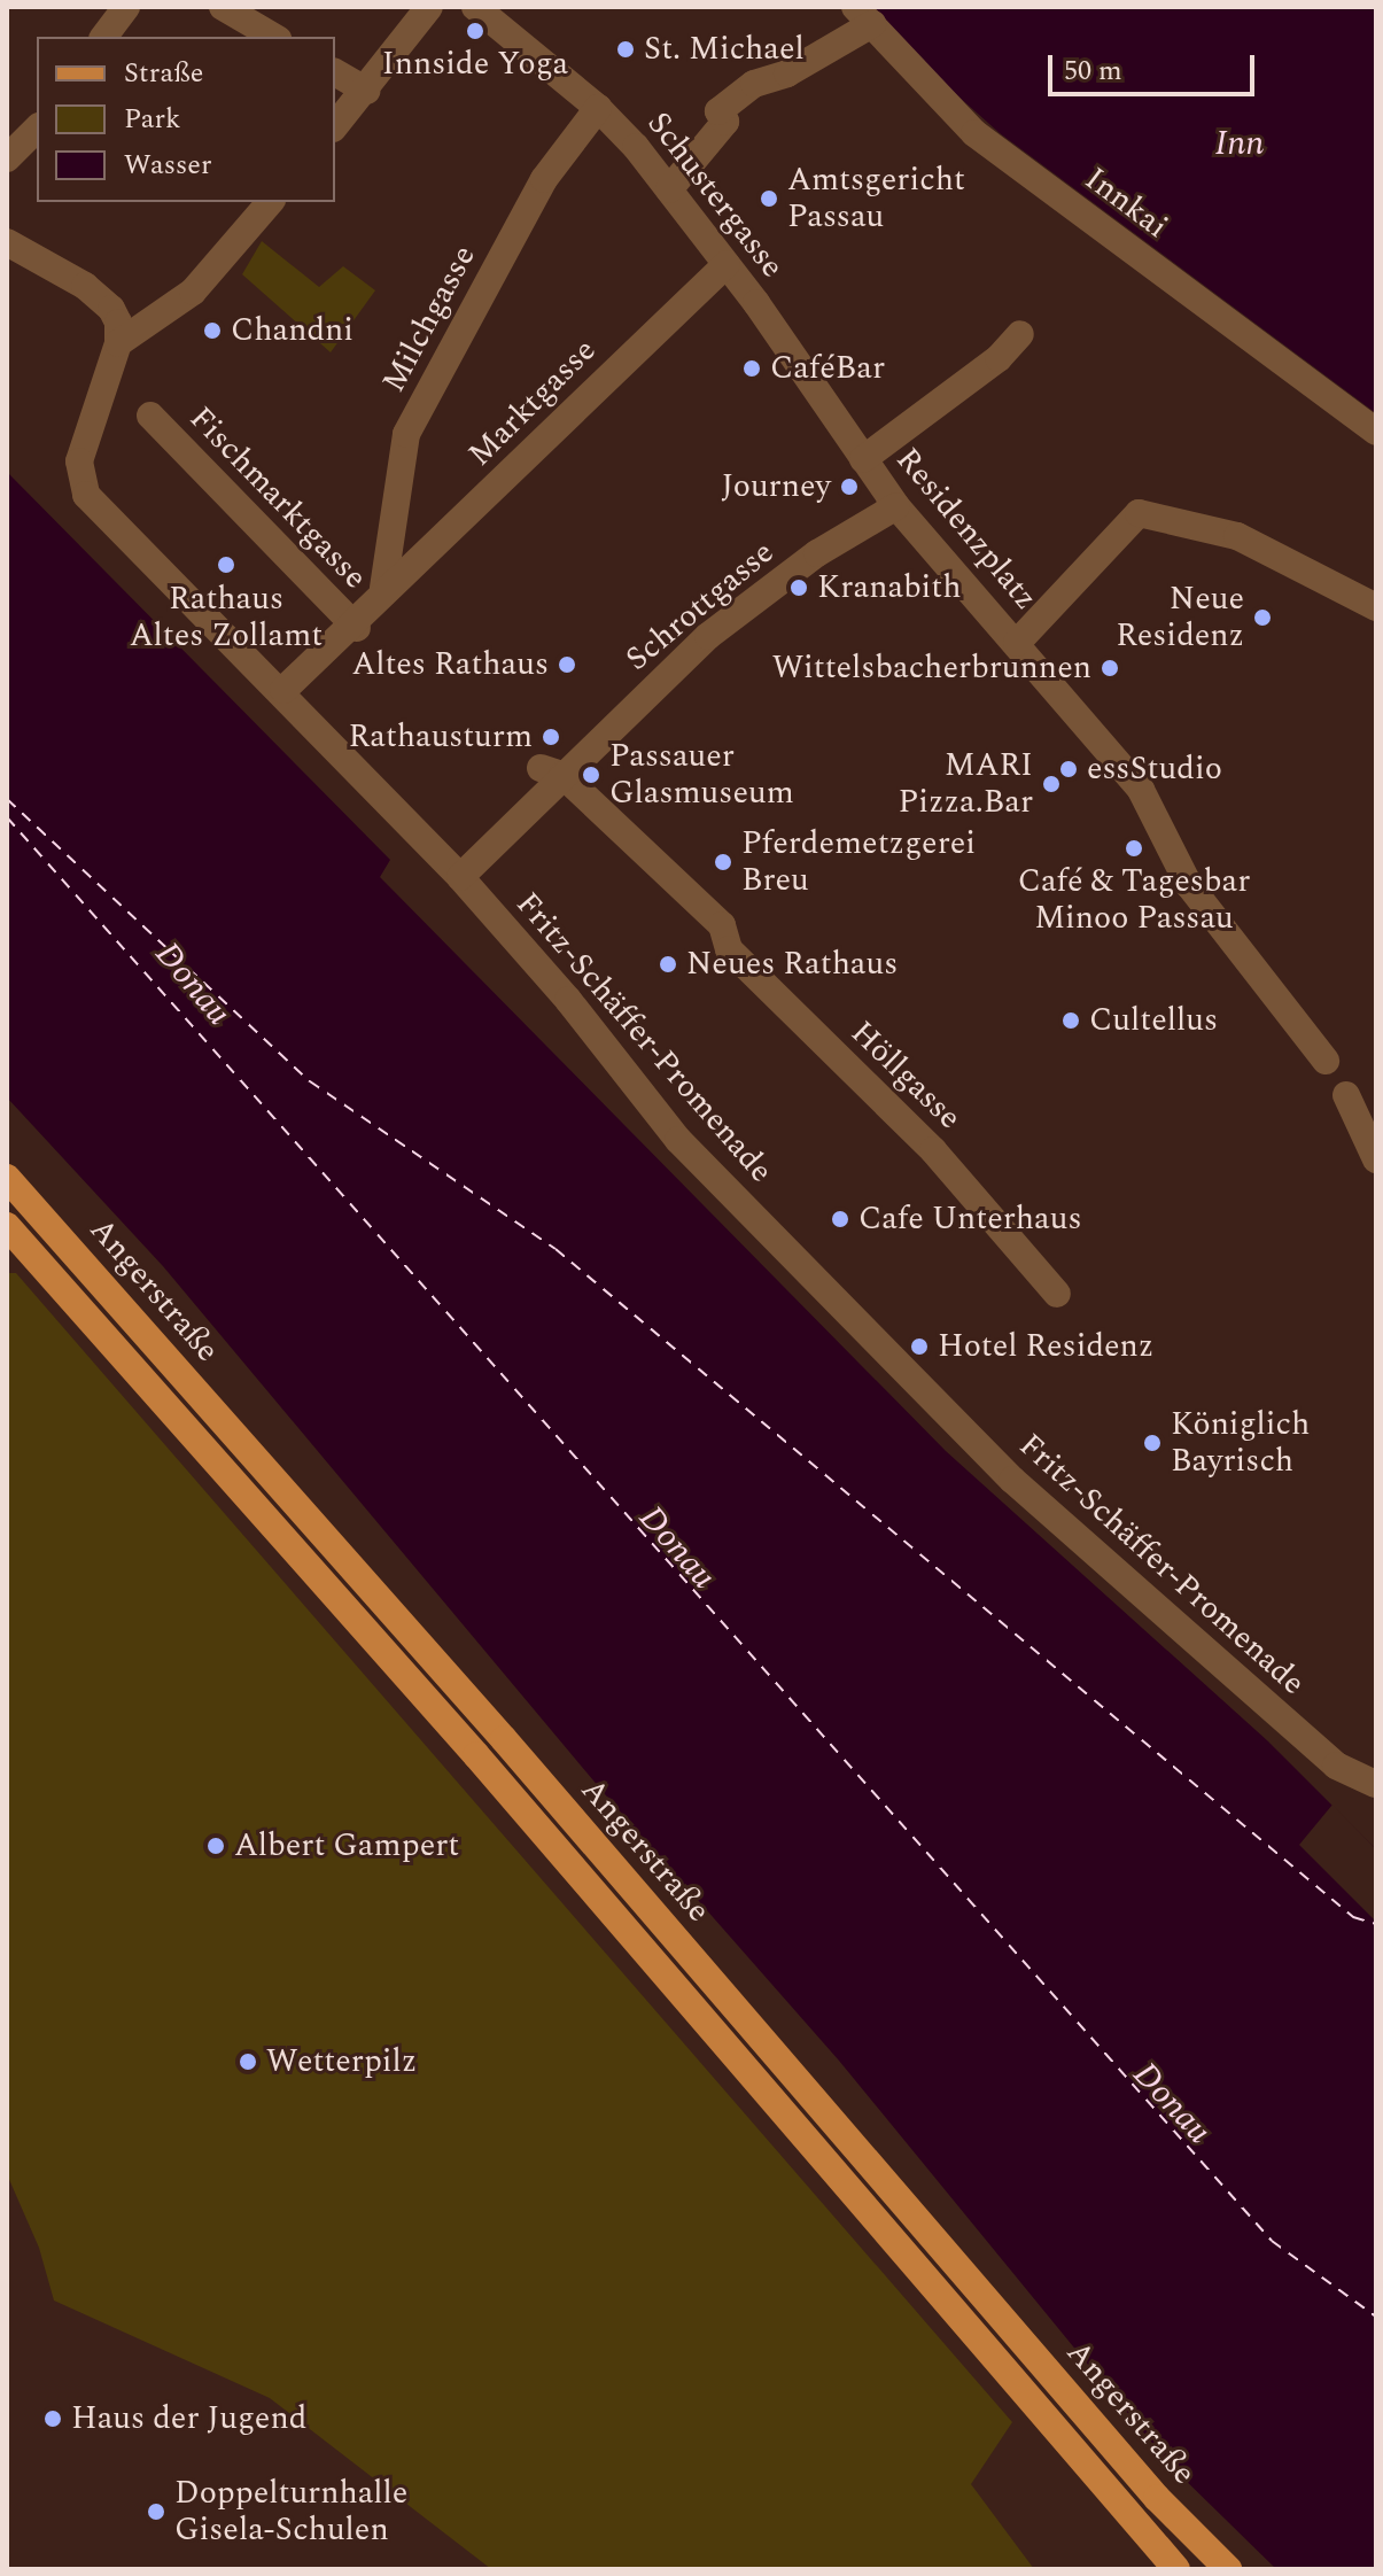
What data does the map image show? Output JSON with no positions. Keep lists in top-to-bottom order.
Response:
{
  "streets": {
    "main road": ["Angerstraße"],
    "street": [
      "Schustergasse",
      "Innkai",
      "Milchgasse",
      "Marktgasse",
      "Fischmarktgasse",
      "Residenzplatz",
      "Schrottgasse",
      "Fritz-Schäffer-Promenade",
      "Höllgasse"
    ]
  },
  "crossings": [
    ["Schustergasse", "Milchgasse"],
    ["Schustergasse", "Marktgasse"],
    ["Schustergasse", "Residenzplatz"],
    ["Milchgasse", "Marktgasse"],
    ["Marktgasse", "Fischmarktgasse"],
    ["Marktgasse", "Fritz-Schäffer-Promenade"],
    ["Residenzplatz", "Schrottgasse"],
    ["Schrottgasse", "Fritz-Schäffer-Promenade"],
    ["Schrottgasse", "Höllgasse"]
  ],
  "water": ["Inn", "Donau"],
  "places": [
    "Innside Yoga",
    "St. Michael",
    "Amtsgericht Passau",
    "Chandni",
    "CaféBar",
    "Journey",
    "Rathaus Altes Zollamt",
    "Kranabith",
    "Neue Residenz",
    "Altes Rathaus",
    "Wittelsbacherbrunnen",
    "Rathausturm",
    "essStudio",
    "Passauer Glasmuseum",
    "MARI Pizza.Bar",
    "Café & Tagesbar Minoo Passau",
    "Pferdemetzgerei Breu",
    "Neues Rathaus",
    "Cultellus",
    "Cafe Unterhaus",
    "Hotel Residenz",
    "Königlich Bayrisch",
    "Albert Gampert",
    "Wetterpilz",
    "Haus der Jugend",
    "Doppelturnhalle Gisela-Schulen"
  ],
  "legend": ["Straße", "Park", "Wasser"],
  "scale_bar": "50 m"
}
